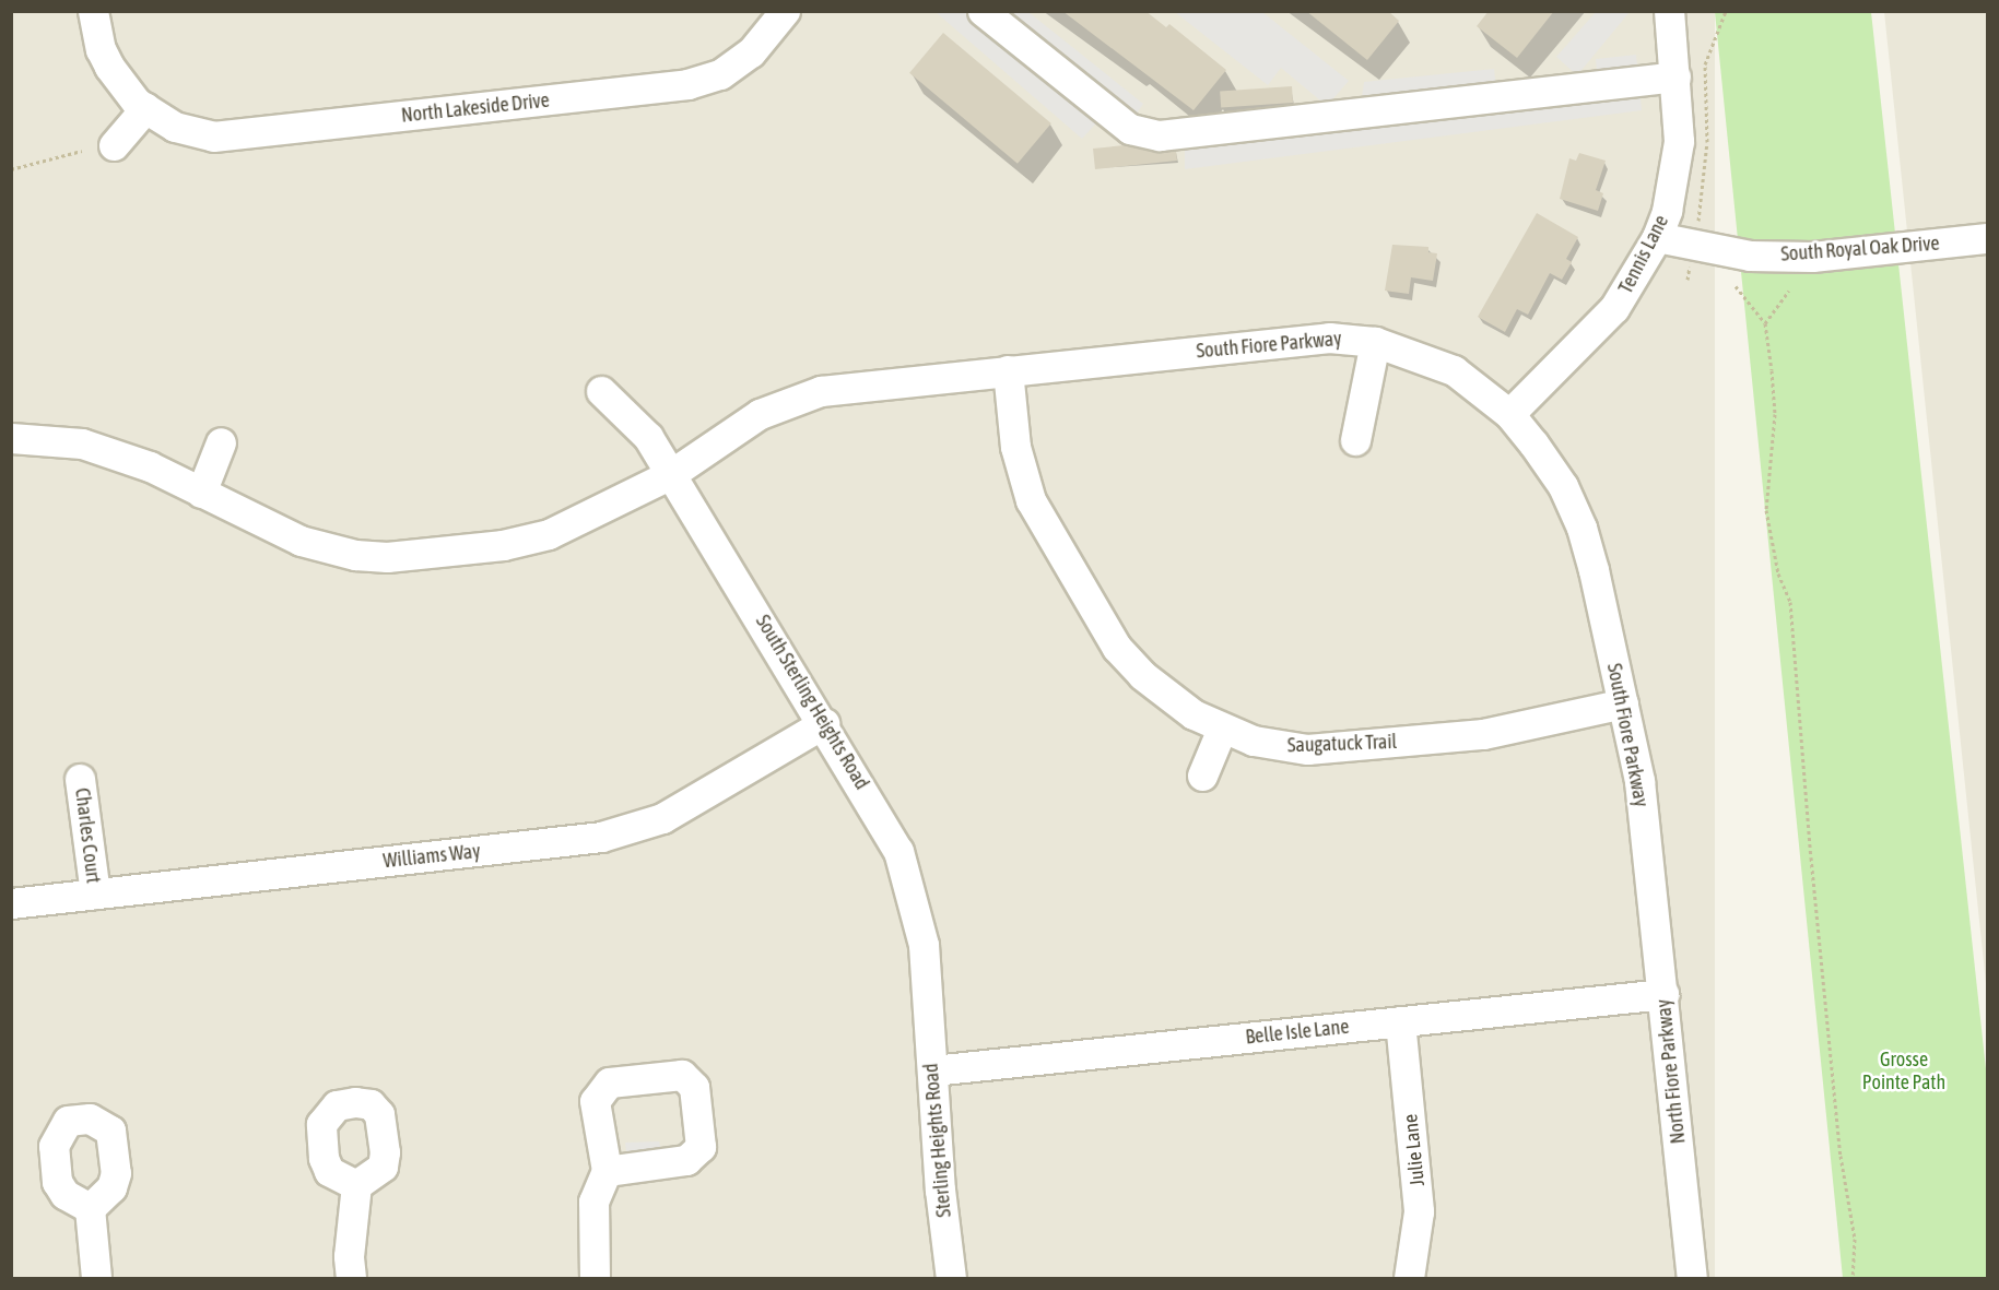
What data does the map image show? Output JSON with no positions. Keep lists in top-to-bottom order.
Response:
{
  "streets": {
    "street": [
      "North Lakeside Drive",
      "South Royal Oak Drive",
      "Tennis Lane",
      "South Fiore Parkway",
      "South Sterling Heights Road",
      "Saugatuck Trail",
      "Charles Court",
      "Williams Way",
      "Belle Isle Lane",
      "North Fiore Parkway",
      "Sterling Heights Road",
      "Julie Lane"
    ]
  },
  "crossings": [
    ["South Royal Oak Drive", "Tennis Lane"],
    ["Tennis Lane", "South Fiore Parkway"],
    ["South Fiore Parkway", "South Sterling Heights Road"],
    ["South Fiore Parkway", "Saugatuck Trail"],
    ["South Fiore Parkway", "North Fiore Parkway"],
    ["South Sterling Heights Road", "Williams Way"],
    ["South Sterling Heights Road", "Sterling Heights Road"],
    ["Charles Court", "Williams Way"],
    ["Belle Isle Lane", "North Fiore Parkway"],
    ["Belle Isle Lane", "Sterling Heights Road"],
    ["Belle Isle Lane", "Julie Lane"]
  ],
  "parks": ["Grosse Pointe Path"]
}
